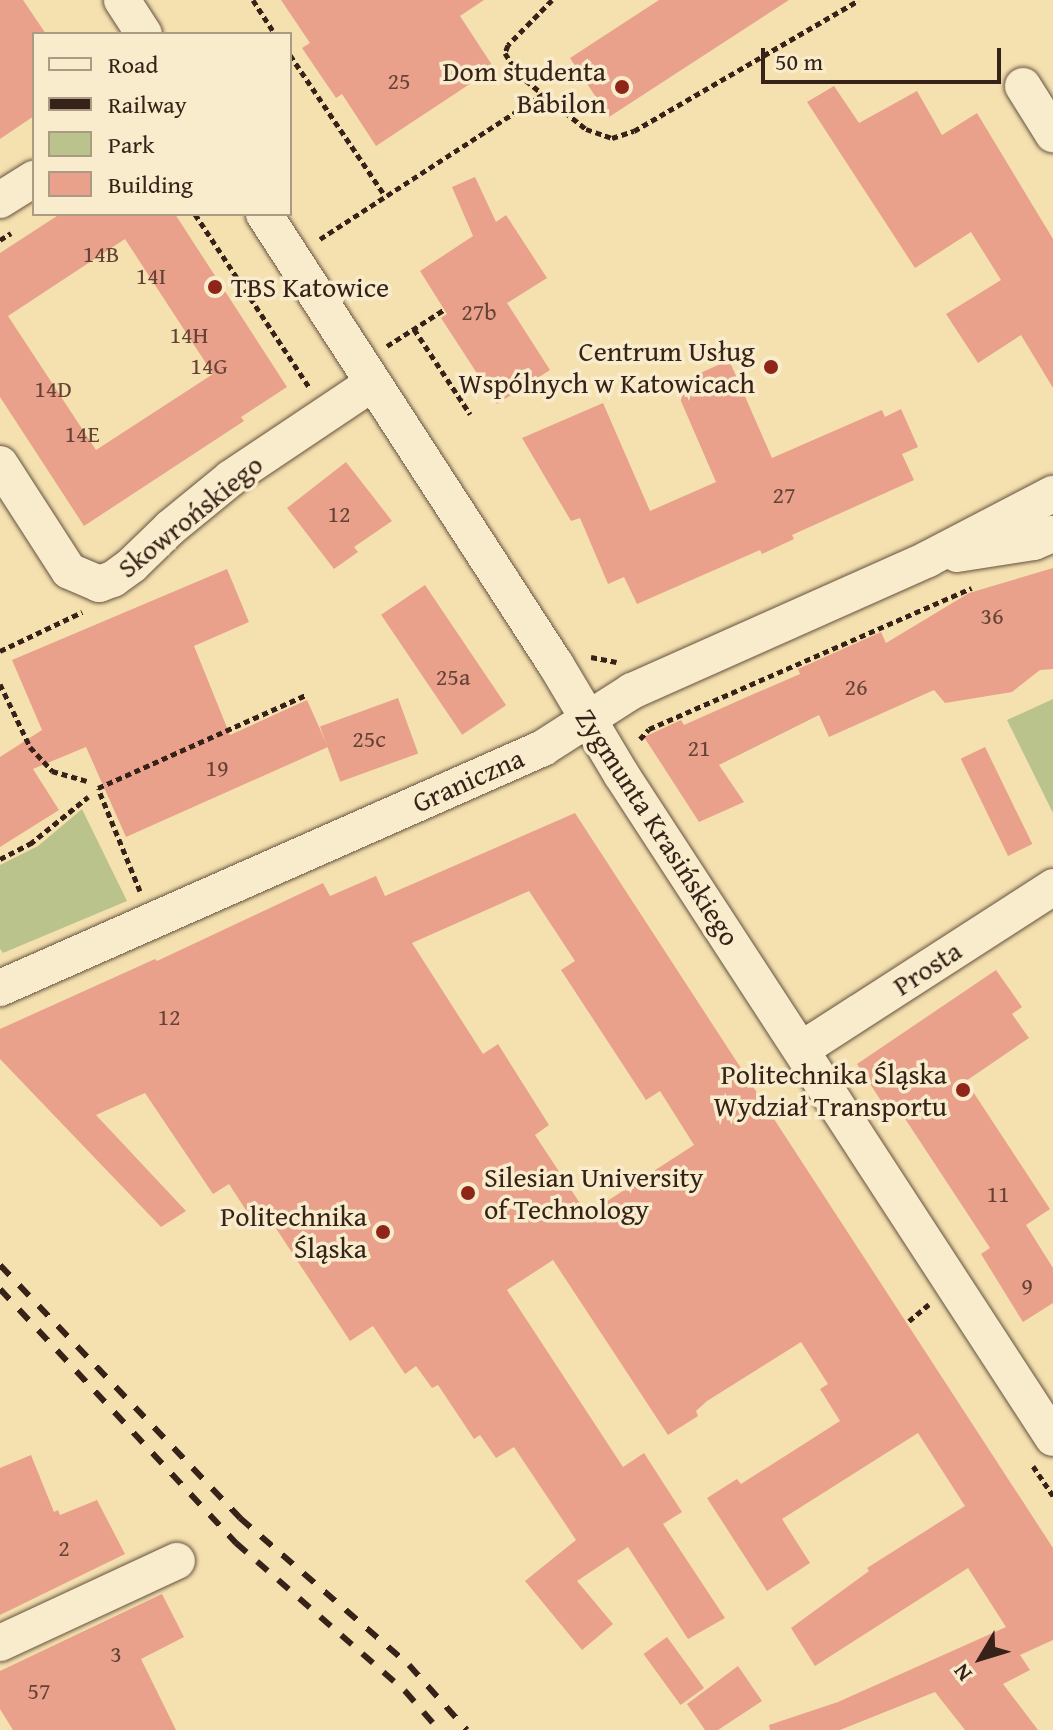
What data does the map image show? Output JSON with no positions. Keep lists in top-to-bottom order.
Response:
{
  "streets": {
    "street": [
      "Skowrońskiego",
      "Graniczna",
      "Zygmunta Krasińskiego",
      "Prosta"
    ]
  },
  "crossings": [
    ["Skowrońskiego", "Zygmunta Krasińskiego"],
    ["Graniczna", "Zygmunta Krasińskiego"],
    ["Zygmunta Krasińskiego", "Prosta"]
  ],
  "places": [
    "Dom studenta Babilon",
    "TBS Katowice",
    "Centrum Usług Wspólnych w Katowicach",
    "Politechnika Śląska Wydział Transportu",
    "Silesian University of Technology",
    "Politechnika Śląska"
  ],
  "house_numbers": [
    "25",
    "14B",
    "14I",
    "27b",
    "14H",
    "14G",
    "14D",
    "14E",
    "27",
    "12",
    "36",
    "25a",
    "26",
    "25c",
    "21",
    "19",
    "12",
    "11",
    "9",
    "2",
    "3",
    "57"
  ],
  "legend": [
    "Road",
    "Railway",
    "Park",
    "Building"
  ],
  "scale_bar": "50 m",
  "north": "bottom left"
}
